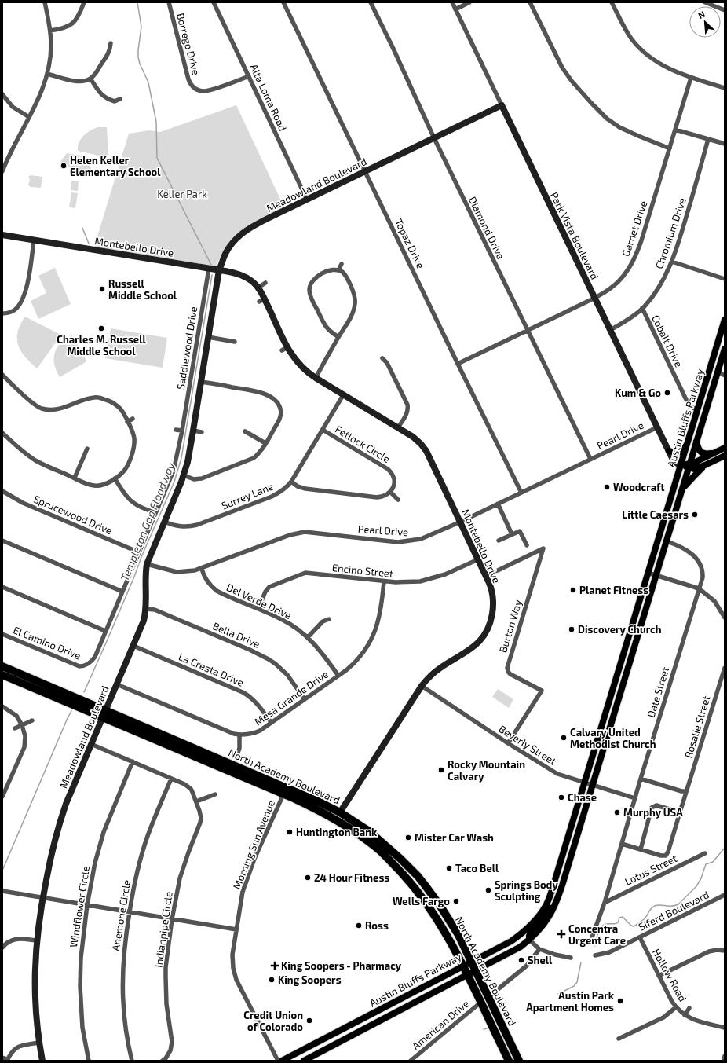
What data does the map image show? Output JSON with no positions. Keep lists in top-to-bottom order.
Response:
{
  "streets": {
    "highway": ["North Academy Boulevard"],
    "main road": ["Park Vista Boulevard", "Austin Bluffs Parkway"],
    "street": [
      "Borrego Drive",
      "Alta Loma Road",
      "Meadowland Boulevard",
      "Diamond Drive",
      "Garnet Drive",
      "Chromium Drive",
      "Topaz Drive",
      "Montebello Drive",
      "Cobalt Drive",
      "Saddlewood Drive",
      "Pearl Drive",
      "Fetlock Circle",
      "Surrey Lane",
      "Sprucewood Drive",
      "Encino Street",
      "Del Verde Drive",
      "Burton Way",
      "Bella Drive",
      "El Camino Drive",
      "La Cresta Drive",
      "Date Street",
      "Mesa Grande Drive",
      "Rosalie Street",
      "Beverly Street",
      "Morning Sun Avenue",
      "Lotus Street",
      "Windflower Circle",
      "Siferd Boulevard",
      "Anemone Circle",
      "Indianpipe Circle",
      "Hollow Road",
      "American Drive"
    ]
  },
  "crossings": [
    ["Borrego Drive", "Alta Loma Road"],
    ["Alta Loma Road", "Meadowland Boulevard"],
    ["Meadowland Boulevard", "Diamond Drive"],
    ["Meadowland Boulevard", "Park Vista Boulevard"],
    ["Meadowland Boulevard", "Topaz Drive"],
    ["Meadowland Boulevard", "Montebello Drive"],
    ["Meadowland Boulevard", "Pearl Drive"],
    ["Meadowland Boulevard", "Surrey Lane"],
    ["Meadowland Boulevard", "Bella Drive"],
    ["Meadowland Boulevard", "La Cresta Drive"],
    ["Meadowland Boulevard", "Mesa Grande Drive"],
    ["Meadowland Boulevard", "North Academy Boulevard"],
    ["Meadowland Boulevard", "Indianpipe Circle"],
    ["Diamond Drive", "Garnet Drive"],
    ["Diamond Drive", "Pearl Drive"],
    ["Garnet Drive", "Park Vista Boulevard"],
    ["Garnet Drive", "Topaz Drive"],
    ["Chromium Drive", "Park Vista Boulevard"],
    ["Chromium Drive", "Cobalt Drive"],
    ["Park Vista Boulevard", "Austin Bluffs Parkway"],
    ["Park Vista Boulevard", "Pearl Drive"],
    ["Topaz Drive", "Pearl Drive"],
    ["Montebello Drive", "Saddlewood Drive"],
    ["Montebello Drive", "Pearl Drive"],
    ["Montebello Drive", "Surrey Lane"],
    ["Montebello Drive", "Encino Street"],
    ["Montebello Drive", "Burton Way"],
    ["Montebello Drive", "Beverly Street"],
    ["Montebello Drive", "North Academy Boulevard"],
    ["Cobalt Drive", "Austin Bluffs Parkway"],
    ["Saddlewood Drive", "Sprucewood Drive"],
    ["Saddlewood Drive", "El Camino Drive"],
    ["Austin Bluffs Parkway", "Date Street"],
    ["Austin Bluffs Parkway", "Beverly Street"],
    ["Austin Bluffs Parkway", "North Academy Boulevard"],
    ["Pearl Drive", "Del Verde Drive"],
    ["Fetlock Circle", "Surrey Lane"],
    ["Encino Street", "Del Verde Drive"],
    ["Encino Street", "Mesa Grande Drive"],
    ["Del Verde Drive", "Mesa Grande Drive"],
    ["Burton Way", "Beverly Street"],
    ["Bella Drive", "Mesa Grande Drive"],
    ["La Cresta Drive", "Mesa Grande Drive"],
    ["Date Street", "Beverly Street"],
    ["Date Street", "Lotus Street"],
    ["North Academy Boulevard", "Morning Sun Avenue"],
    ["North Academy Boulevard", "American Drive"],
    ["Windflower Circle", "Indianpipe Circle"],
    ["Siferd Boulevard", "Hollow Road"],
    ["Anemone Circle", "Indianpipe Circle"]
  ],
  "water": ["Templeton Gap Floodway"],
  "parks": ["Keller Park"],
  "places": {
    "other": [
      "Helen Keller Elementary School",
      "Russell Middle School",
      "Charles M. Russell Middle School",
      "Kum & Go",
      "Woodcraft",
      "Little Caesars",
      "Planet Fitness",
      "Discovery Church",
      "Calvary United Methodist Church",
      "Rocky Mountain Calvary",
      "Chase",
      "Murphy USA",
      "Huntington Bank",
      "Mister Car Wash",
      "Taco Bell",
      "24 Hour Fitness",
      "Springs Body Sculpting",
      "Wells Fargo",
      "Ross",
      "Shell",
      "King Soopers",
      "Austin Park Apartment Homes",
      "Credit Union of Colorado"
    ],
    "health": ["Concentra Urgent Care", "King Soopers - Pharmacy"]
  },
  "north": "top left"
}
